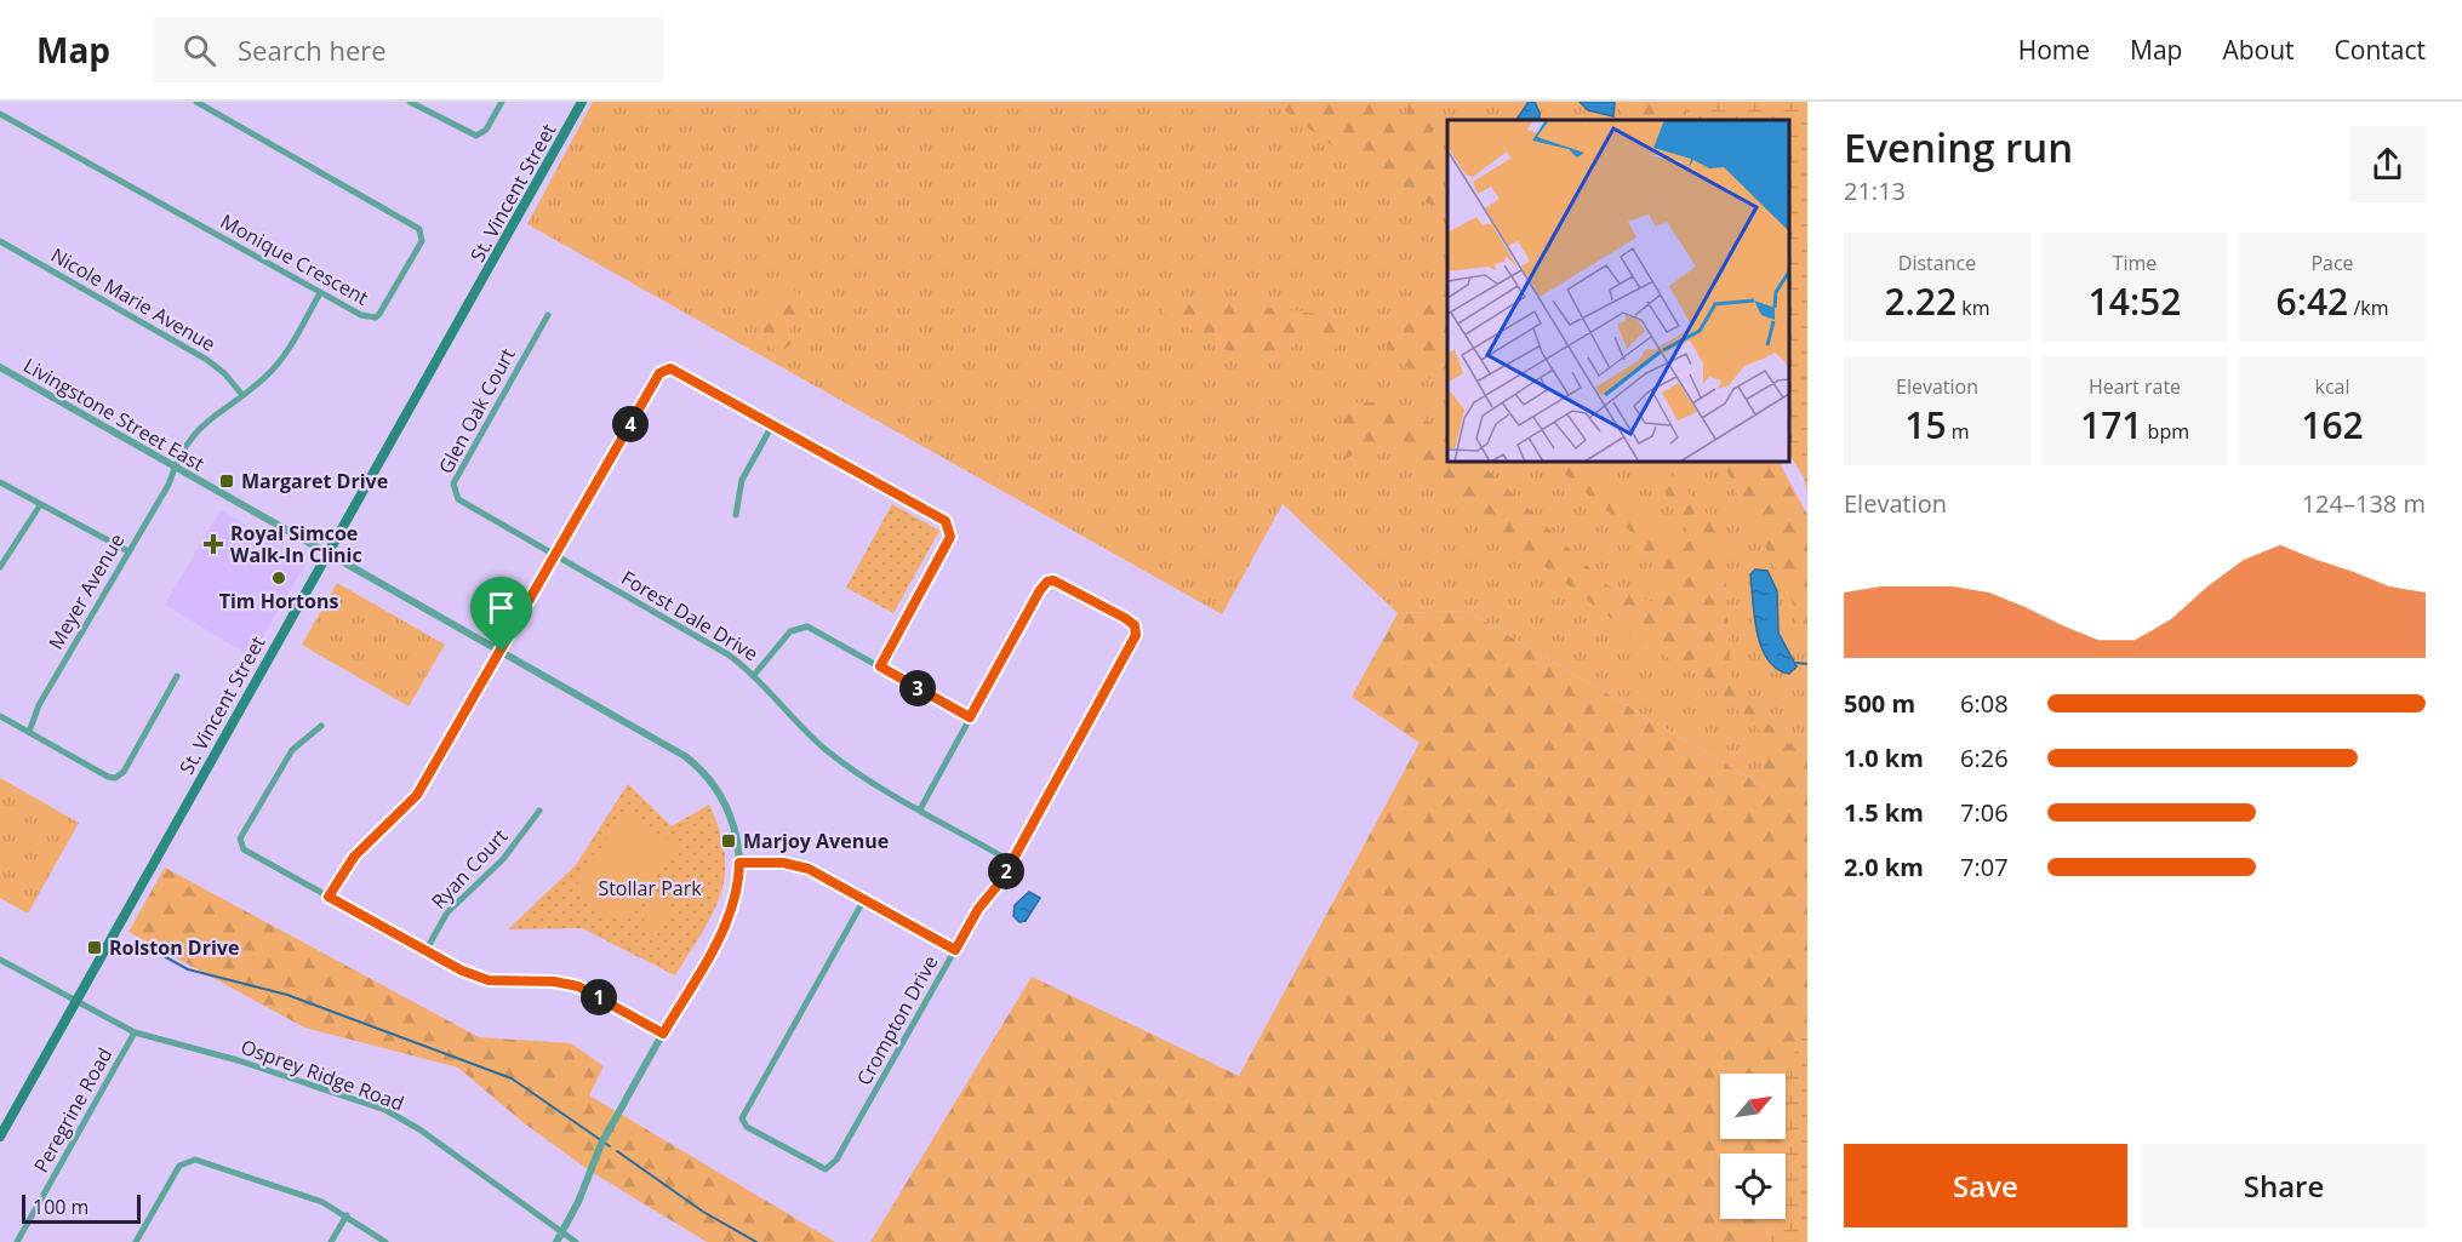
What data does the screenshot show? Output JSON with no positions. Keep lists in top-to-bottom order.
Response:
{
  "streets": {
    "main road": ["St. Vincent Street"],
    "street": [
      "Monique Crescent",
      "Nicole Marie Avenue",
      "Glen Oak Court",
      "Livingstone Street East",
      "Meyer Avenue",
      "Forest Dale Drive",
      "Ryan Court",
      "Crompton Drive",
      "Osprey Ridge Road",
      "Peregrine Road"
    ]
  },
  "crossings": [
    ["St. Vincent Street", "Livingstone Street East"],
    ["St. Vincent Street", "Osprey Ridge Road"],
    ["Glen Oak Court", "Forest Dale Drive"],
    ["Livingstone Street East", "Meyer Avenue"],
    ["Livingstone Street East", "Osprey Ridge Road"],
    ["Forest Dale Drive", "Crompton Drive"],
    ["Osprey Ridge Road", "Peregrine Road"]
  ],
  "parks": ["Stollar Park"],
  "places": {
    "transit": ["Margaret Drive", "Marjoy Avenue", "Rolston Drive"],
    "health": ["Royal Simcoe Walk-In Clinic"],
    "other": ["Tim Hortons"]
  },
  "scale_bar": "100 m",
  "north": "top right",
  "page": {
    "header": "Map",
    "search": "Search here",
    "nav": [
      "Home",
      "Map",
      "About",
      "Contact"
    ],
    "heading": ["Evening run", "21:13"],
    "stats": [
      ["Distance", "2.22 km"],
      ["Time", "14:52"],
      ["Pace", "6:42 /km"],
      ["Elevation", "15 m"],
      ["Heart rate", "171 bpm"],
      ["kcal", "162"]
    ],
    "pins": [
      "4",
      "3",
      "2",
      "1"
    ],
    "chart": ["Elevation", "124–138 m"],
    "list": [
      {
        "name": "500 m",
        "note": "6:08"
      },
      {
        "name": "1.0 km",
        "note": "6:26"
      },
      {
        "name": "1.5 km",
        "note": "7:06"
      },
      {
        "name": "2.0 km",
        "note": "7:07"
      }
    ],
    "buttons": ["Save", "Share"],
    "scale": "100 m"
  }
}
